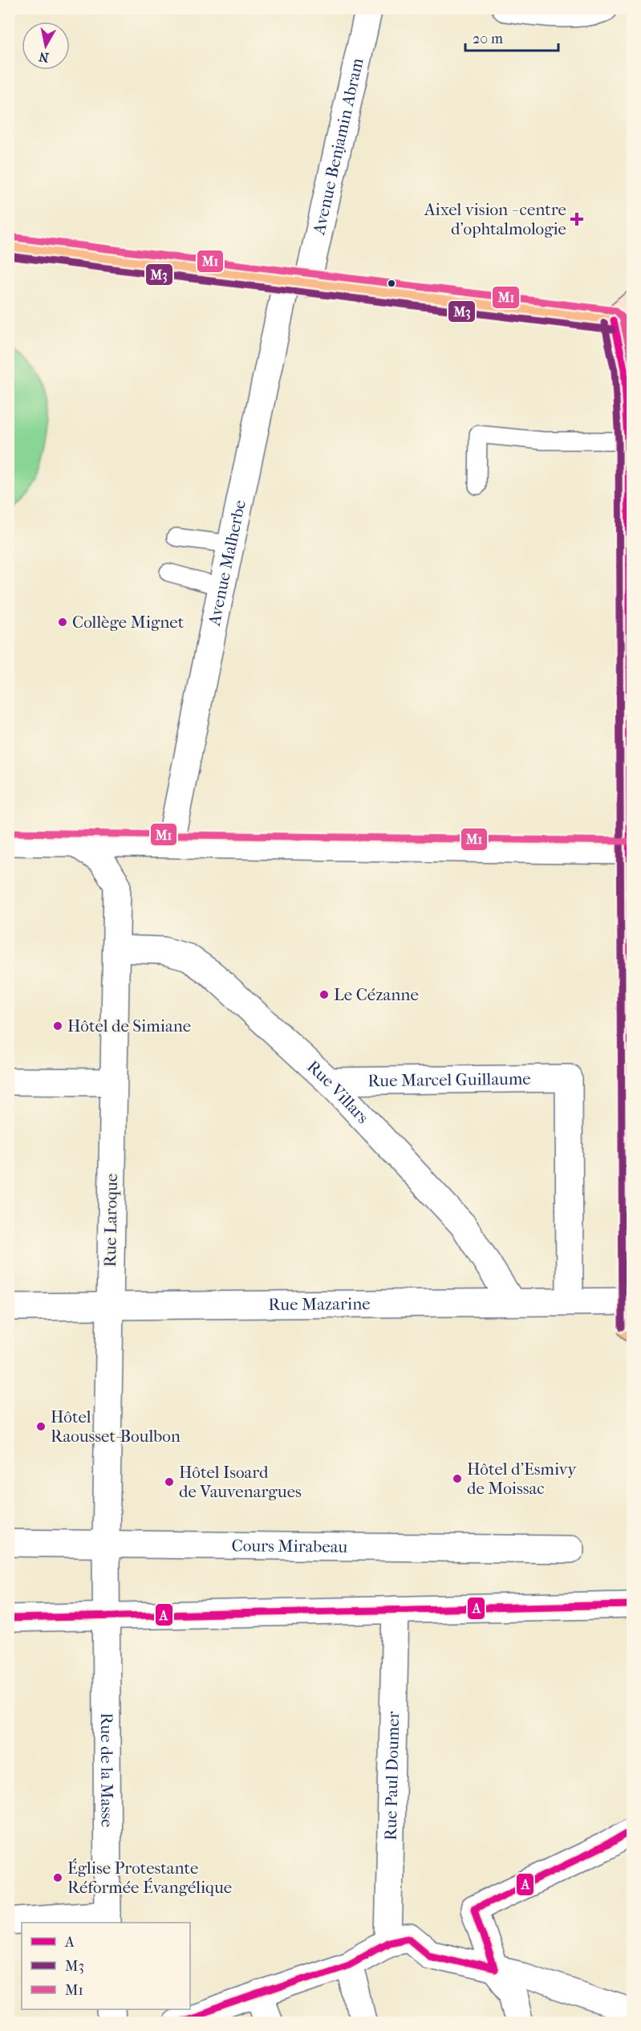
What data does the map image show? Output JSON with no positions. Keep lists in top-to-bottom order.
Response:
{
  "streets": {
    "street": [
      "Avenue Benjamin Abram",
      "Avenue Malherbe",
      "Rue Marcel Guillaume",
      "Rue Villars",
      "Rue Laroque",
      "Rue Mazarine",
      "Cours Mirabeau",
      "Rue de la Masse",
      "Rue Paul Doumer"
    ]
  },
  "crossings": [
    ["Avenue Benjamin Abram", "Avenue Malherbe"],
    ["Rue Marcel Guillaume", "Rue Villars"],
    ["Rue Marcel Guillaume", "Rue Mazarine"],
    ["Rue Villars", "Rue Laroque"],
    ["Rue Villars", "Rue Mazarine"],
    ["Rue Laroque", "Rue Mazarine"],
    ["Rue Laroque", "Cours Mirabeau"],
    ["Rue Laroque", "Rue de la Masse"]
  ],
  "places": {
    "health": ["Aixel vision - centre d'ophtalmologie"],
    "other": [
      "Collège Mignet",
      "Le Cézanne",
      "Hôtel de Simiane",
      "Hôtel Raousset-Boulbon",
      "Hôtel d'Esmivy de Moissac",
      "Hôtel Isoard de Vauvenargues",
      "Église Protestante Réformée Évangélique"
    ]
  },
  "lines": ["transit line M1", "transit line M3", "transit line A"],
  "legend": ["A", "M3", "M1"],
  "scale_bar": "20 m",
  "north": "bottom"
}
